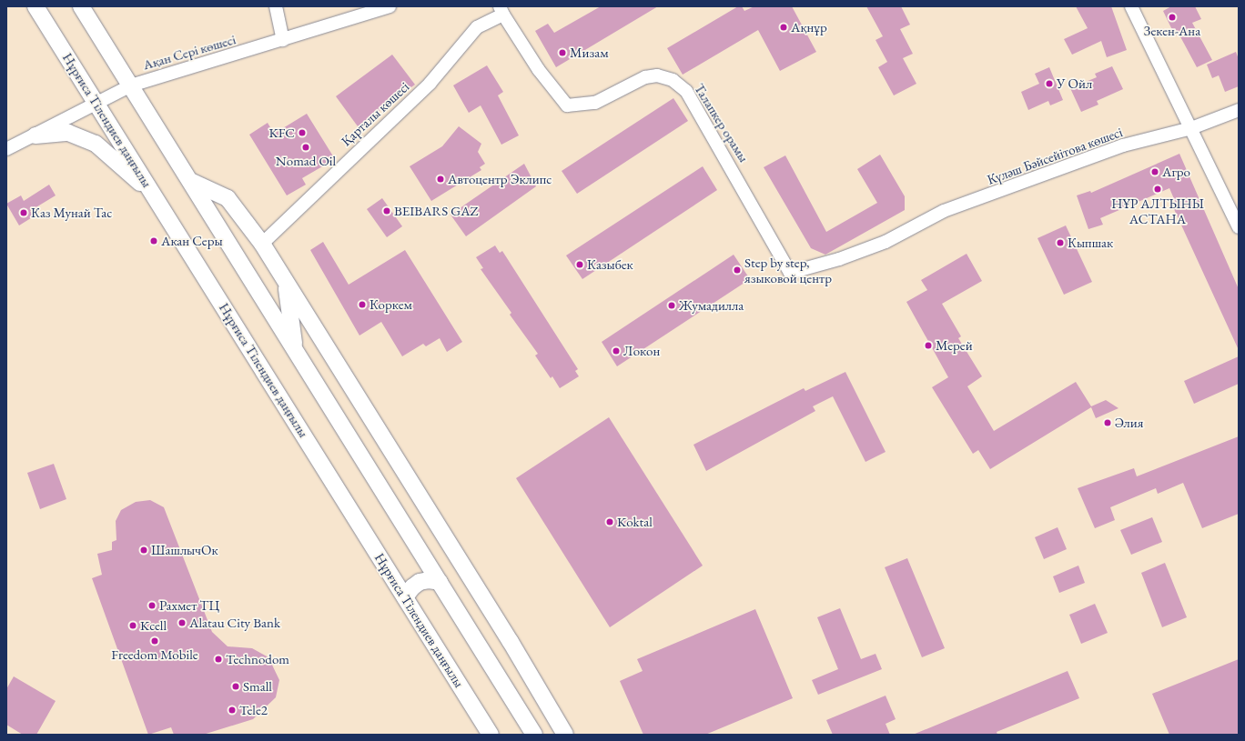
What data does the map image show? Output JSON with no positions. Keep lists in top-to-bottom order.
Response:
{
  "streets": {
    "main road": ["Нұрғиса Тілендиев даңғылы"],
    "street": [
      "Ақан Сері көшесі",
      "Қарталы көшесі",
      "Талапкер орамы",
      "Күләш Бәйсейітова көшесі"
    ]
  },
  "crossings": [
    ["Ақан Сері көшесі", "Нұрғиса Тілендиев даңғылы"],
    ["Қарталы көшесі", "Талапкер орамы"],
    ["Талапкер орамы", "Күләш Бәйсейітова көшесі"]
  ],
  "places": [
    "Зекен-Ана",
    "Ақнұр",
    "Мизам",
    "У Ойл",
    "KFC",
    "Nomad Oil",
    "Агро",
    "Автоцентр Эклипс",
    "НҰР АЛТЫНЫ АСТАНА",
    "BEIBARS GAZ",
    "Каз Мунай Тас",
    "Акан Серы",
    "Кыпшак",
    "Казыбек",
    "Step by step, языковой центр",
    "Коркем",
    "Жумадилла",
    "Мерей",
    "Локон",
    "Әлия",
    "Koktal",
    "ШашлычОк",
    "Рахмет ТЦ",
    "Alatau City Bank",
    "Kcell",
    "Freedom Mobile",
    "Technodom",
    "Small",
    "Tele2"
  ]
}
